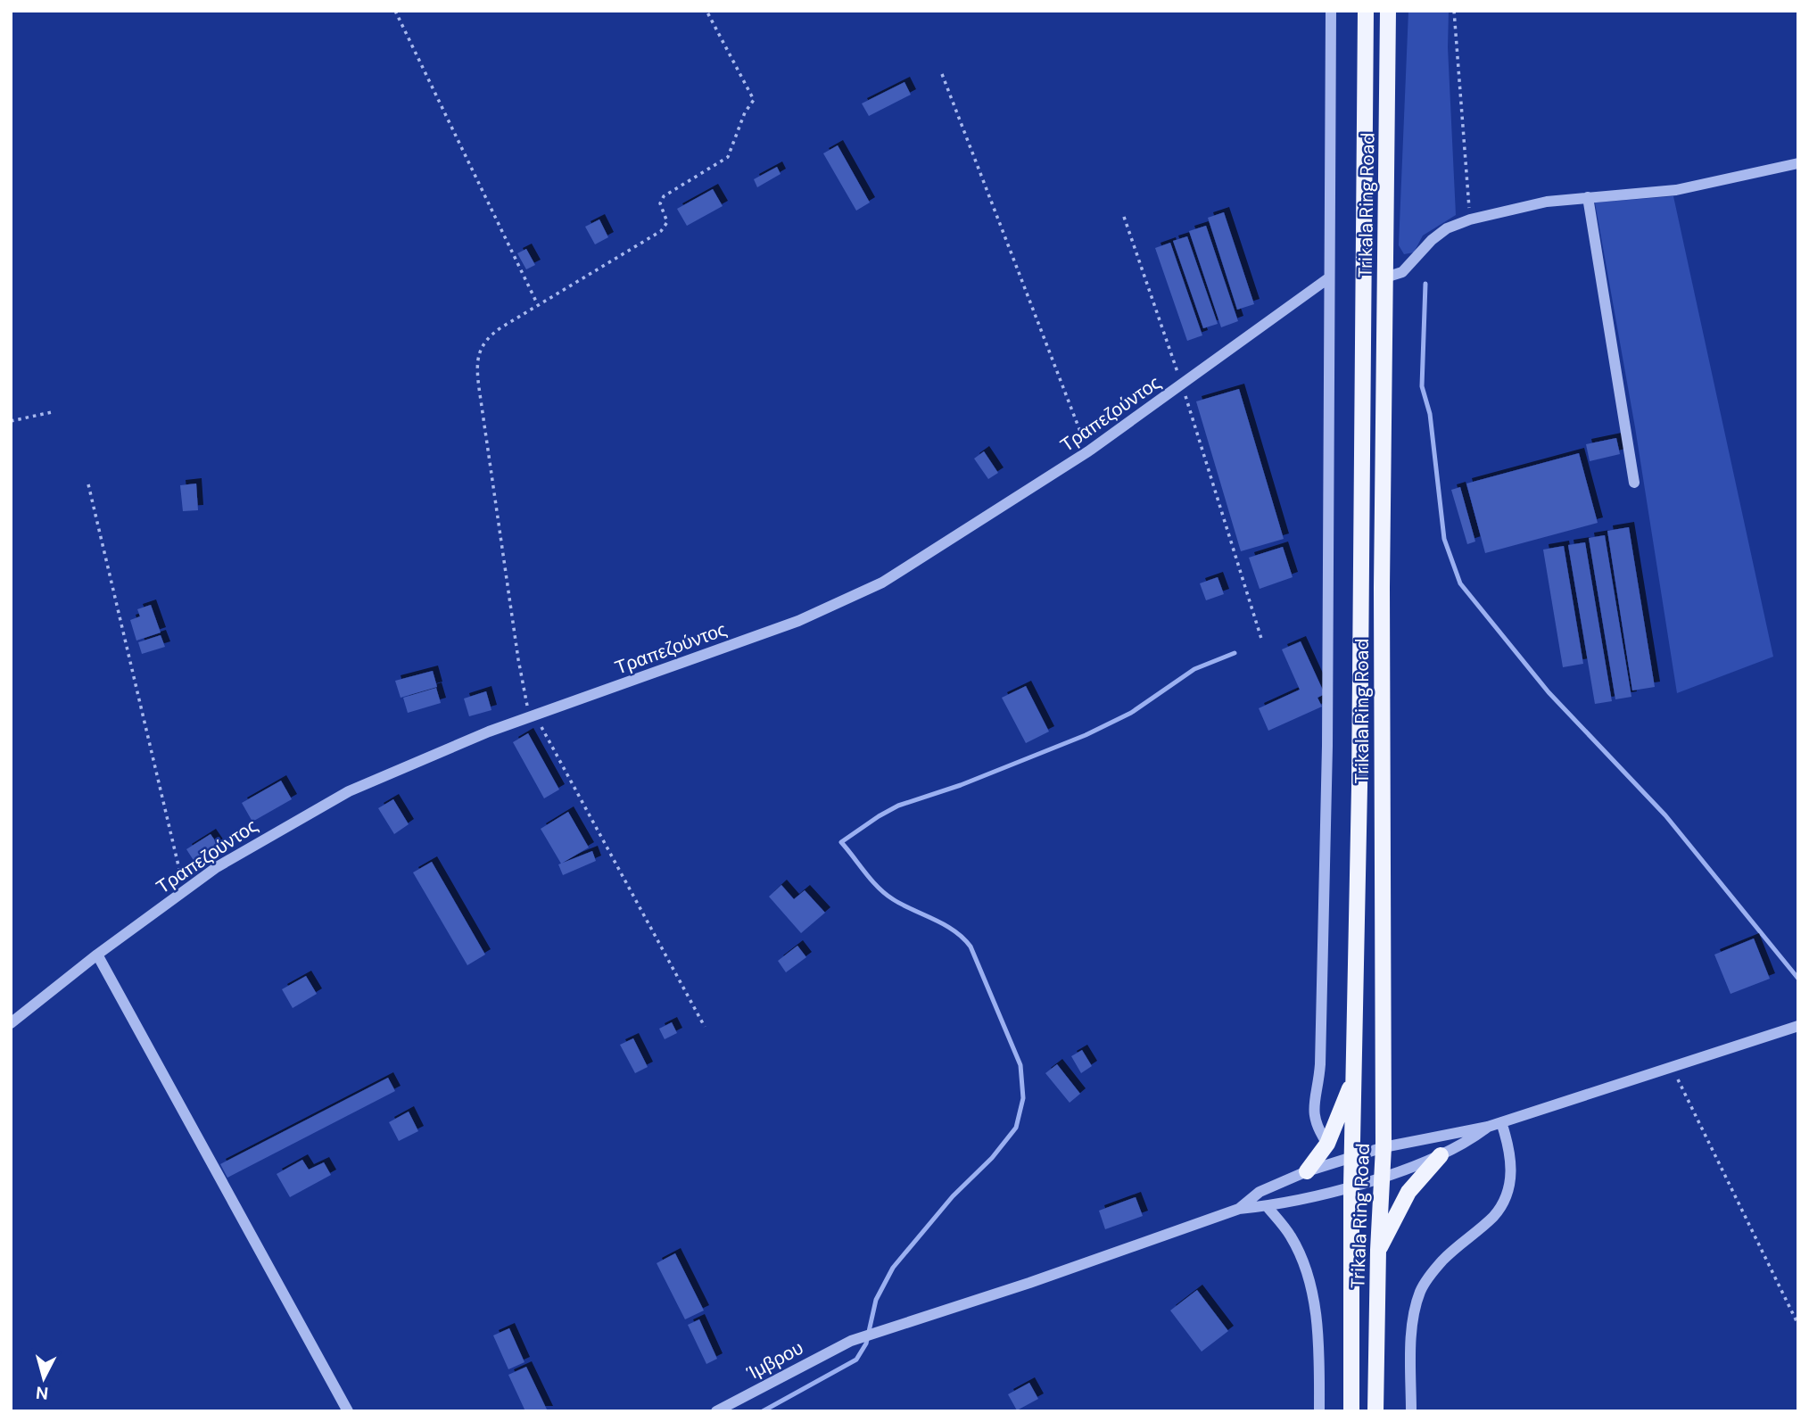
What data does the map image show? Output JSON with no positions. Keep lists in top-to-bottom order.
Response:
{
  "streets": {
    "main road": ["Trikala Ring Road"],
    "street": ["Τραπεζούντος", "Ίμβρου"]
  },
  "north": "bottom"
}
